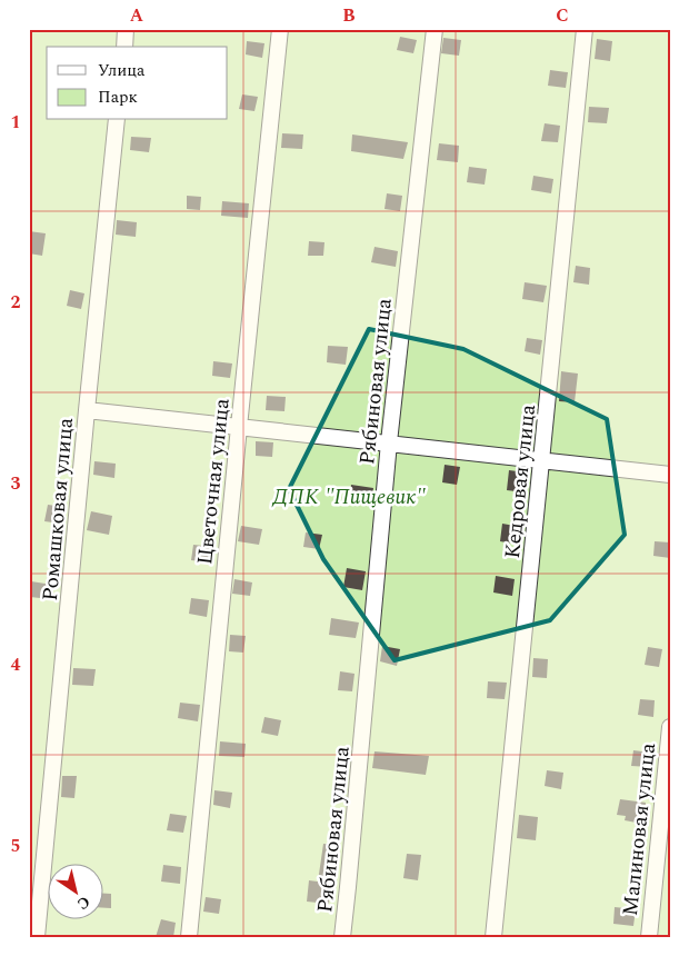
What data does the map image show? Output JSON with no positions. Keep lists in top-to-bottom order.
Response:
{
  "streets": {
    "street": [
      "Рябиновая улица",
      "Цветочная улица",
      "Кедровая улица",
      "Ромашковая улица",
      "Малиновая улица"
    ]
  },
  "parks": ["ДПК \"Пищевик\""],
  "legend": ["Улица", "Парк"],
  "north": "bottom right",
  "grid": {
    "columns": ["A", "B", "C"],
    "rows": [
      "1",
      "2",
      "3",
      "4",
      "5"
    ]
  }
}
